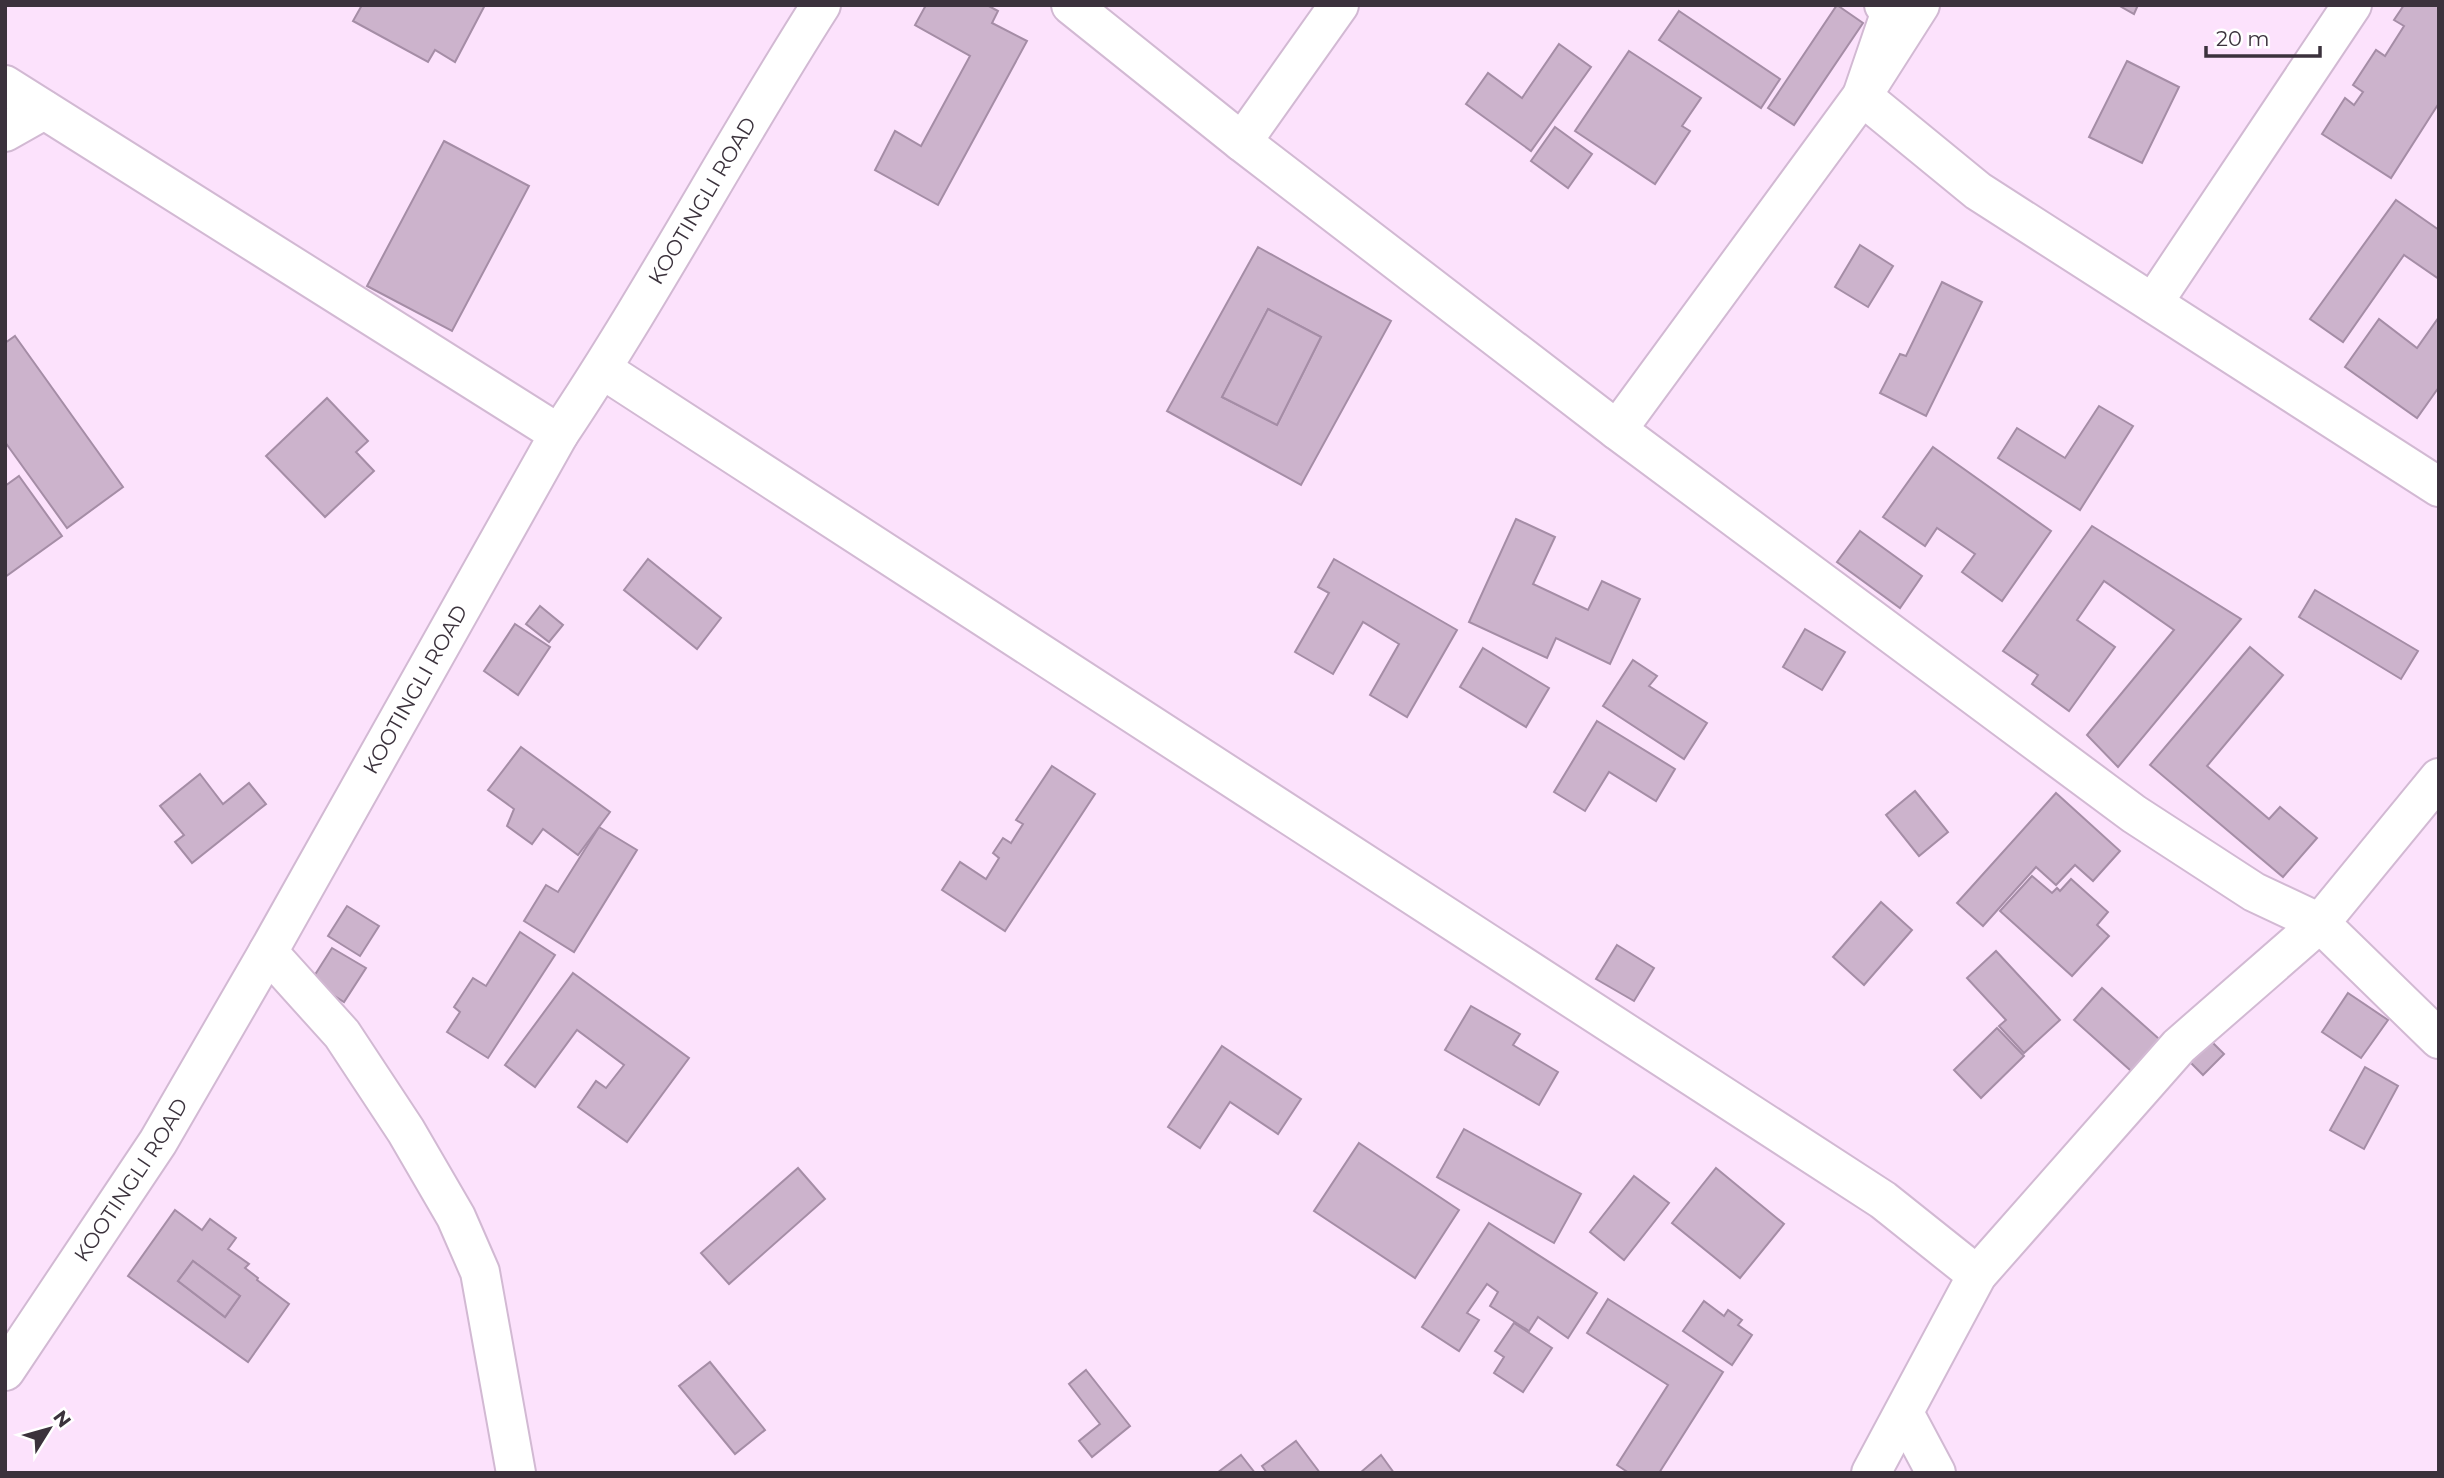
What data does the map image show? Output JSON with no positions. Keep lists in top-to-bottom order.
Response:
{
  "streets": {
    "street": ["KOOTINGLI ROAD"]
  },
  "scale_bar": "20 m",
  "north": "top right"
}
